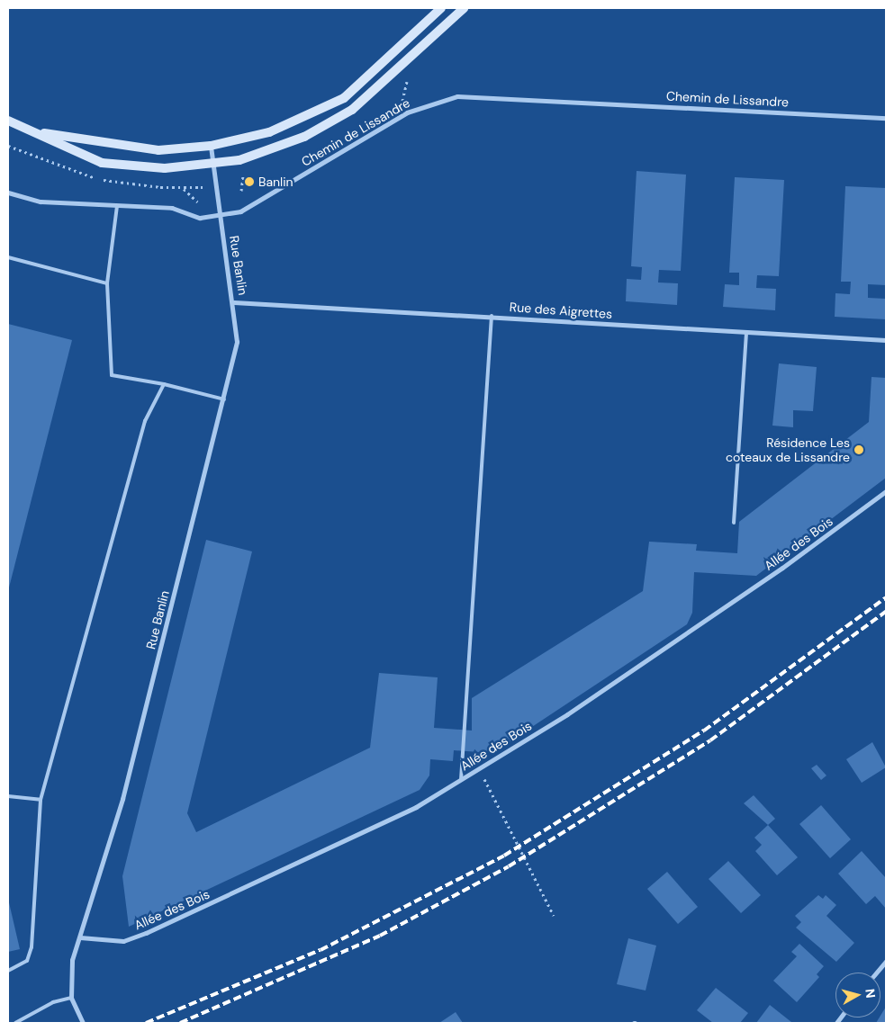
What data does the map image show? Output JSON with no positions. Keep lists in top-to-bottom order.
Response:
{
  "streets": {
    "street": [
      "Chemin de Lissandre",
      "Rue Banlin",
      "Rue des Aigrettes",
      "Allée des Bois"
    ]
  },
  "crossings": [
    ["Chemin de Lissandre", "Rue Banlin"],
    ["Rue Banlin", "Rue des Aigrettes"],
    ["Rue Banlin", "Allée des Bois"]
  ],
  "places": ["Banlin", "Résidence Les coteaux de Lissandre"],
  "north": "right"
}
